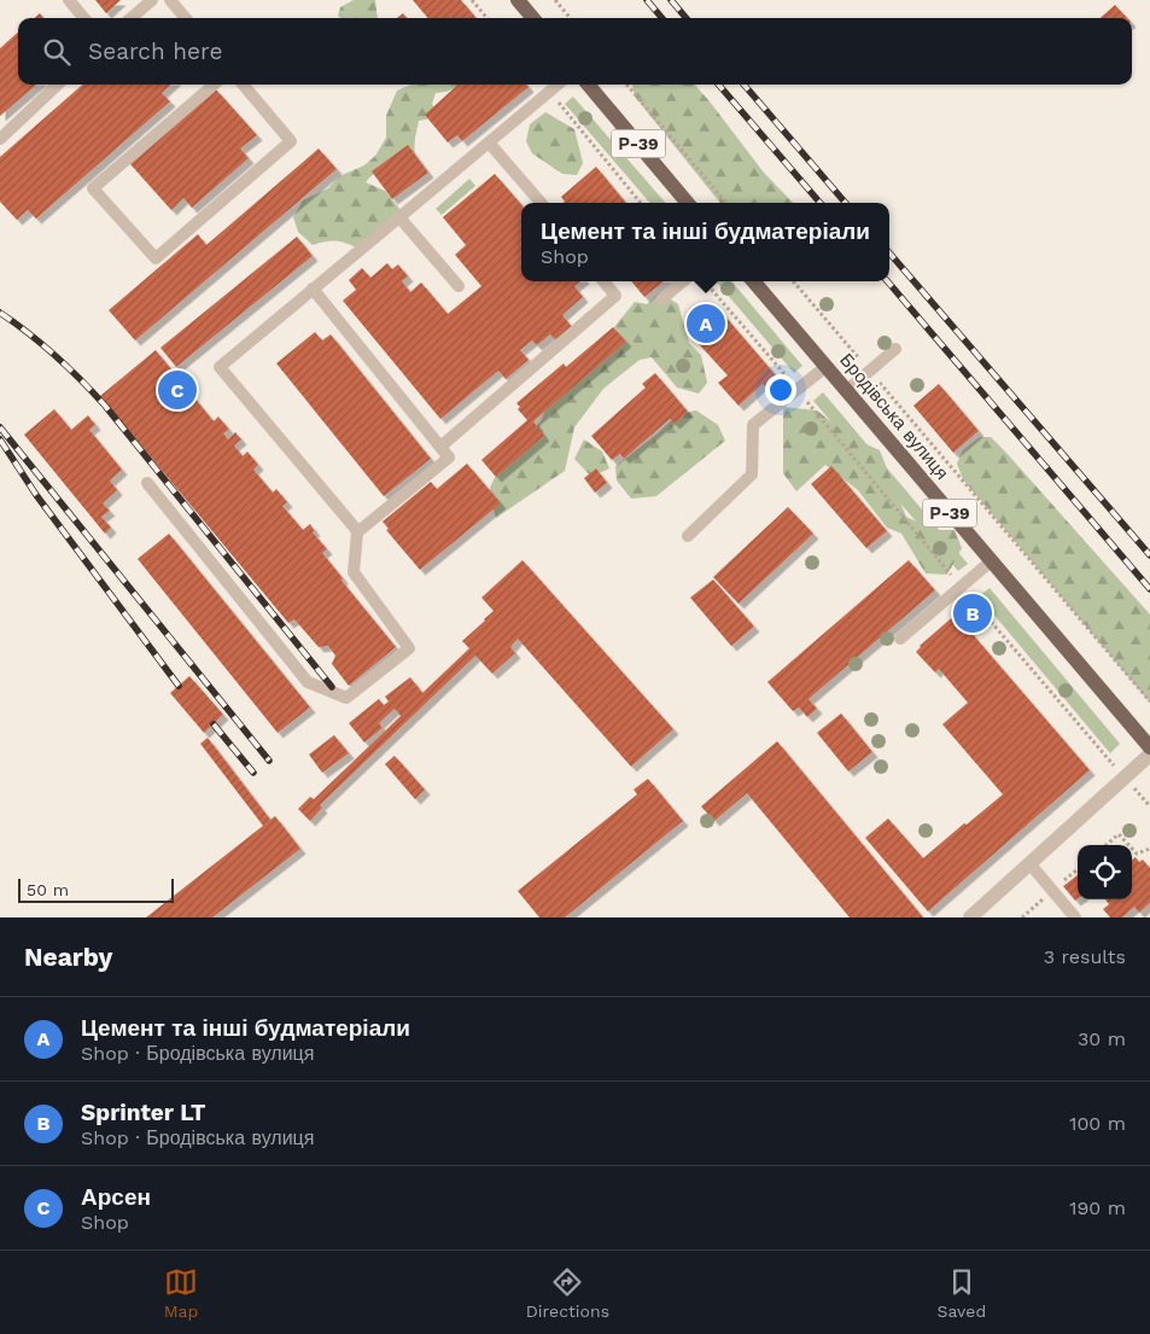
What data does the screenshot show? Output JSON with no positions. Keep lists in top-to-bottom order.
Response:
{
  "streets": {
    "main road": ["Р-39", "Бродівська вулиця"]
  },
  "scale_bar": "50 m",
  "page": {
    "search": "Search here",
    "popup": ["Цемент та інші будматеріали", "Shop"],
    "pins": ["A", "C", "B"],
    "scale": "50 m",
    "heading": ["Nearby", "3 results"],
    "list": [
      {
        "mark": "A",
        "name": "Цемент та інші будматеріали",
        "note": "Shop · Бродівська вулиця",
        "value": "30 m"
      },
      {
        "mark": "B",
        "name": "Sprinter LT",
        "note": "Shop · Бродівська вулиця",
        "value": "100 m"
      },
      {
        "mark": "C",
        "name": "Арсен",
        "note": "Shop",
        "value": "190 m"
      }
    ],
    "nav": ["Map", "Directions", "Saved"]
  }
}
